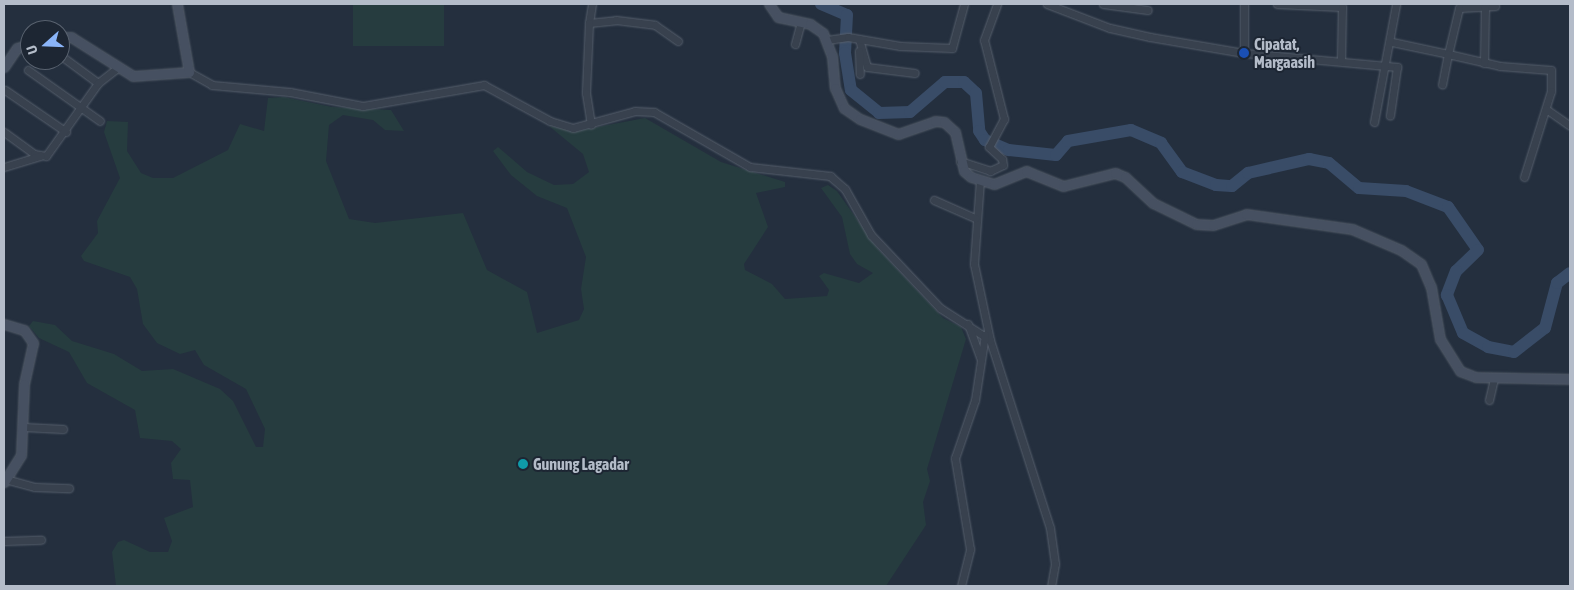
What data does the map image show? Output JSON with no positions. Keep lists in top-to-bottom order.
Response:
{
  "places": ["Cipatat, Margaasih", "Gunung Lagadar"],
  "north": "left"
}
